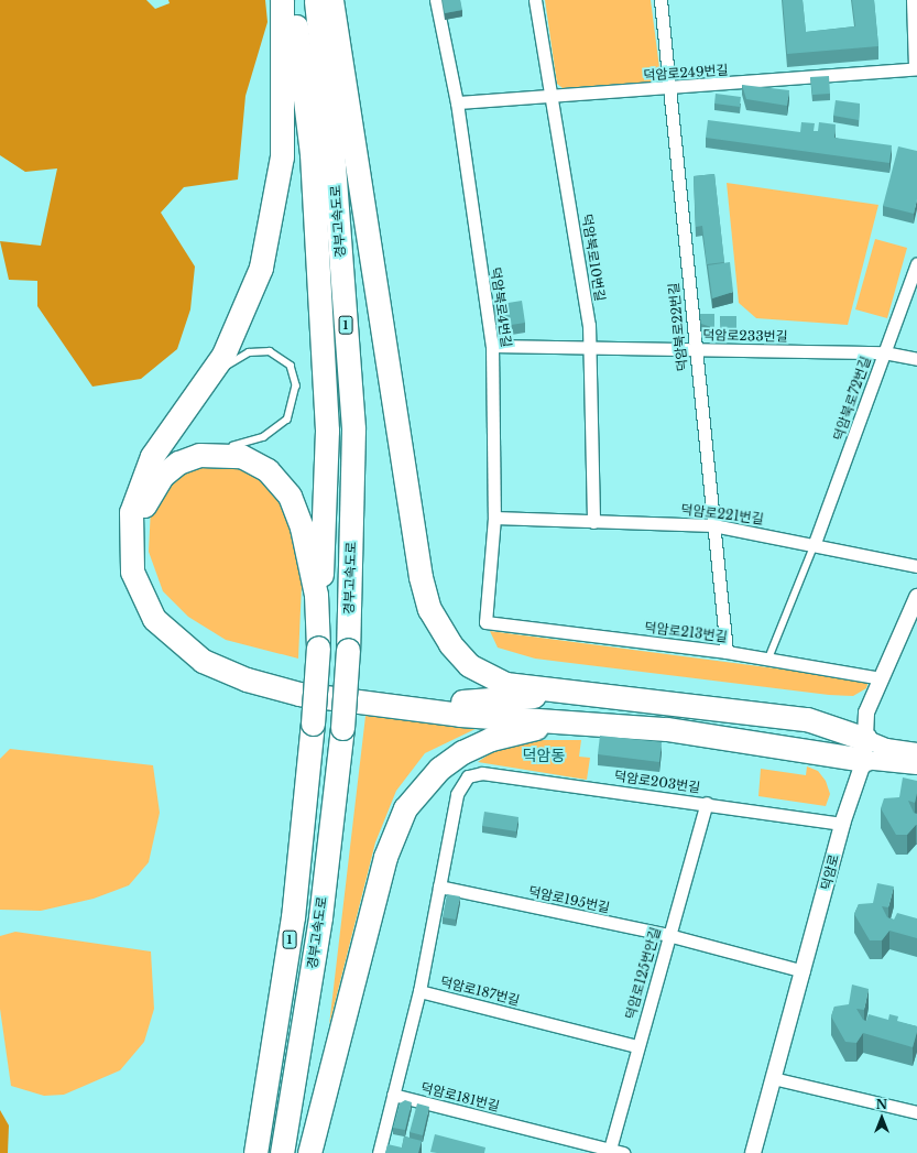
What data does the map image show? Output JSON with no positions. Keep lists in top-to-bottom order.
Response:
{
  "streets": {
    "highway": ["경부고속도로", "1"],
    "street": [
      "덕암로249번길",
      "덕암북로10번길",
      "덕암북로4번길",
      "덕암북로22번길",
      "덕암로233번길",
      "덕암북로72번길",
      "덕암로221번길",
      "덕암로213번길",
      "덕암로203번길",
      "덕암로",
      "덕암로195번길",
      "덕암로125번안길",
      "덕암로187번길",
      "덕암로181번길"
    ]
  },
  "crossings": [
    ["덕암로249번길", "덕암북로10번길"],
    ["덕암로249번길", "덕암북로4번길"],
    ["덕암로249번길", "덕암북로22번길"],
    ["덕암북로10번길", "덕암로233번길"],
    ["덕암북로10번길", "덕암로221번길"],
    ["덕암북로4번길", "덕암로233번길"],
    ["덕암북로4번길", "덕암로221번길"],
    ["덕암북로4번길", "덕암로213번길"],
    ["덕암북로22번길", "덕암로233번길"],
    ["덕암북로22번길", "덕암로221번길"],
    ["덕암북로22번길", "덕암로213번길"],
    ["덕암로233번길", "덕암북로72번길"],
    ["덕암북로72번길", "덕암로221번길"],
    ["덕암로213번길", "덕암로"],
    ["덕암로203번길", "덕암로"],
    ["덕암로203번길", "덕암로195번길"],
    ["덕암로203번길", "덕암로125번안길"],
    ["덕암로203번길", "덕암로187번길"],
    ["덕암로", "덕암로195번길"],
    ["덕암로195번길", "덕암로125번안길"],
    ["덕암로195번길", "덕암로187번길"],
    ["덕암로125번안길", "덕암로187번길"],
    ["덕암로125번안길", "덕암로181번길"]
  ],
  "districts": ["덕암동"],
  "north": "top"
}
